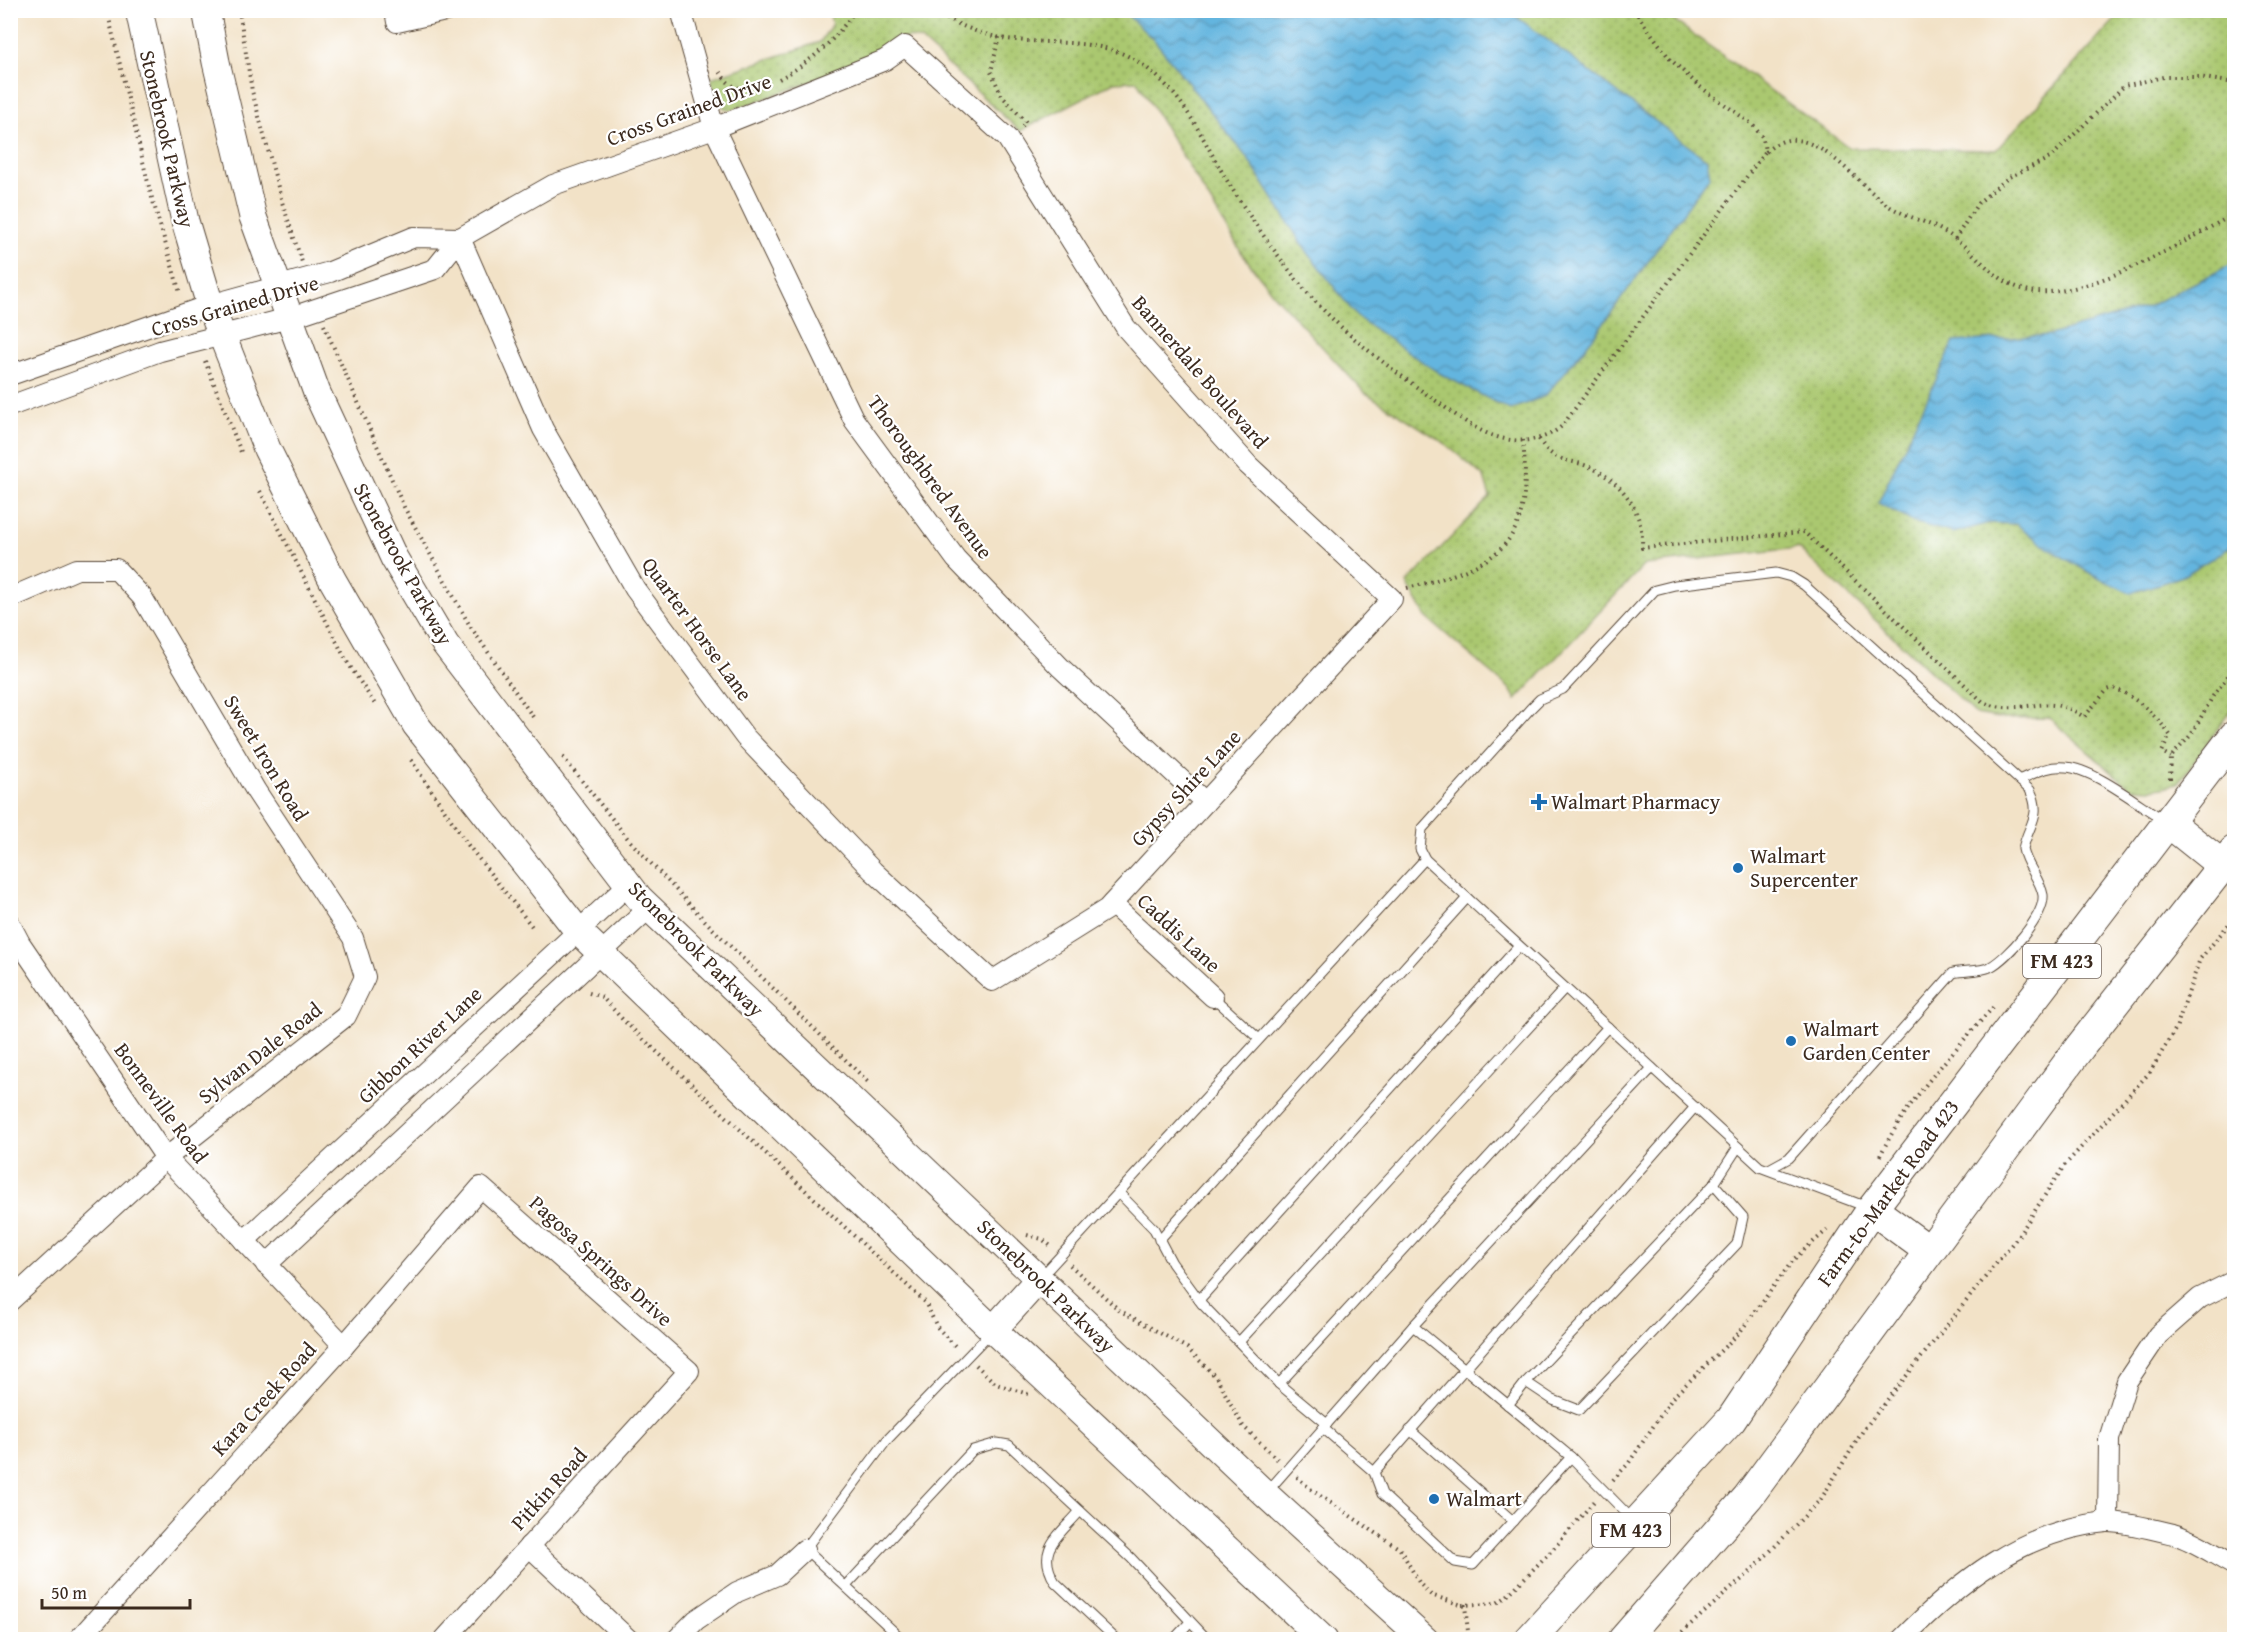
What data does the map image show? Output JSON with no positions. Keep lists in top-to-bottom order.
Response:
{
  "streets": {
    "main road": ["Stonebrook Parkway", "FM 423", "Farm-to-Market Road 423"],
    "street": [
      "Cross Grained Drive",
      "Bannerdale Boulevard",
      "Thoroughbred Avenue",
      "Quarter Horse Lane",
      "Sweet Iron Road",
      "Gypsy Shire Lane",
      "Caddis Lane",
      "Gibbon River Lane",
      "Sylvan Dale Road",
      "Bonneville Road",
      "Pagosa Springs Drive",
      "Kara Creek Road",
      "Pitkin Road"
    ]
  },
  "crossings": [
    ["Cross Grained Drive", "Stonebrook Parkway"],
    ["Cross Grained Drive", "Bannerdale Boulevard"],
    ["Cross Grained Drive", "Thoroughbred Avenue"],
    ["Cross Grained Drive", "Quarter Horse Lane"],
    ["Stonebrook Parkway", "Gibbon River Lane"],
    ["Bannerdale Boulevard", "Gypsy Shire Lane"],
    ["Thoroughbred Avenue", "Gypsy Shire Lane"],
    ["Quarter Horse Lane", "Gypsy Shire Lane"],
    ["Sweet Iron Road", "Sylvan Dale Road"],
    ["Gypsy Shire Lane", "Caddis Lane"],
    ["Gibbon River Lane", "Bonneville Road"],
    ["Sylvan Dale Road", "Bonneville Road"],
    ["Bonneville Road", "Kara Creek Road"],
    ["Pagosa Springs Drive", "Kara Creek Road"],
    ["Pagosa Springs Drive", "Pitkin Road"]
  ],
  "places": {
    "health": ["Walmart Pharmacy"],
    "other": ["Walmart Supercenter", "Walmart Garden Center", "Walmart"]
  },
  "scale_bar": "50 m"
}
